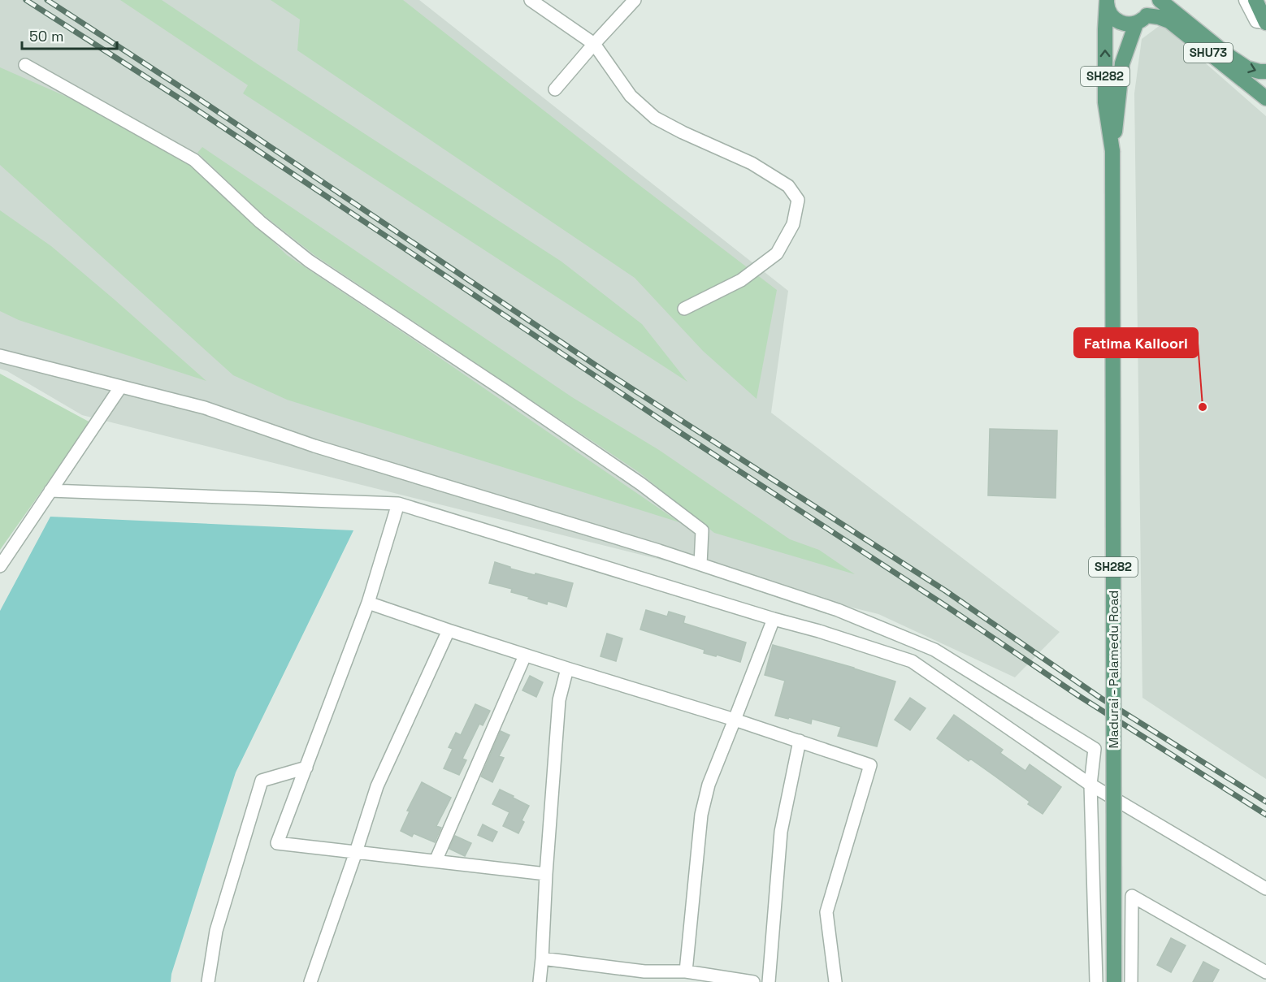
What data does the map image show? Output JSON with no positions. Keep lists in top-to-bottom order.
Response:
{
  "streets": {
    "main road": ["SHU73", "SH282", "Madurai - Palamedu Road"]
  },
  "crossings": [
    ["SHU73", "Madurai - Palamedu Road"]
  ],
  "places": ["Fatima Kalloori"],
  "scale_bar": "50 m"
}
